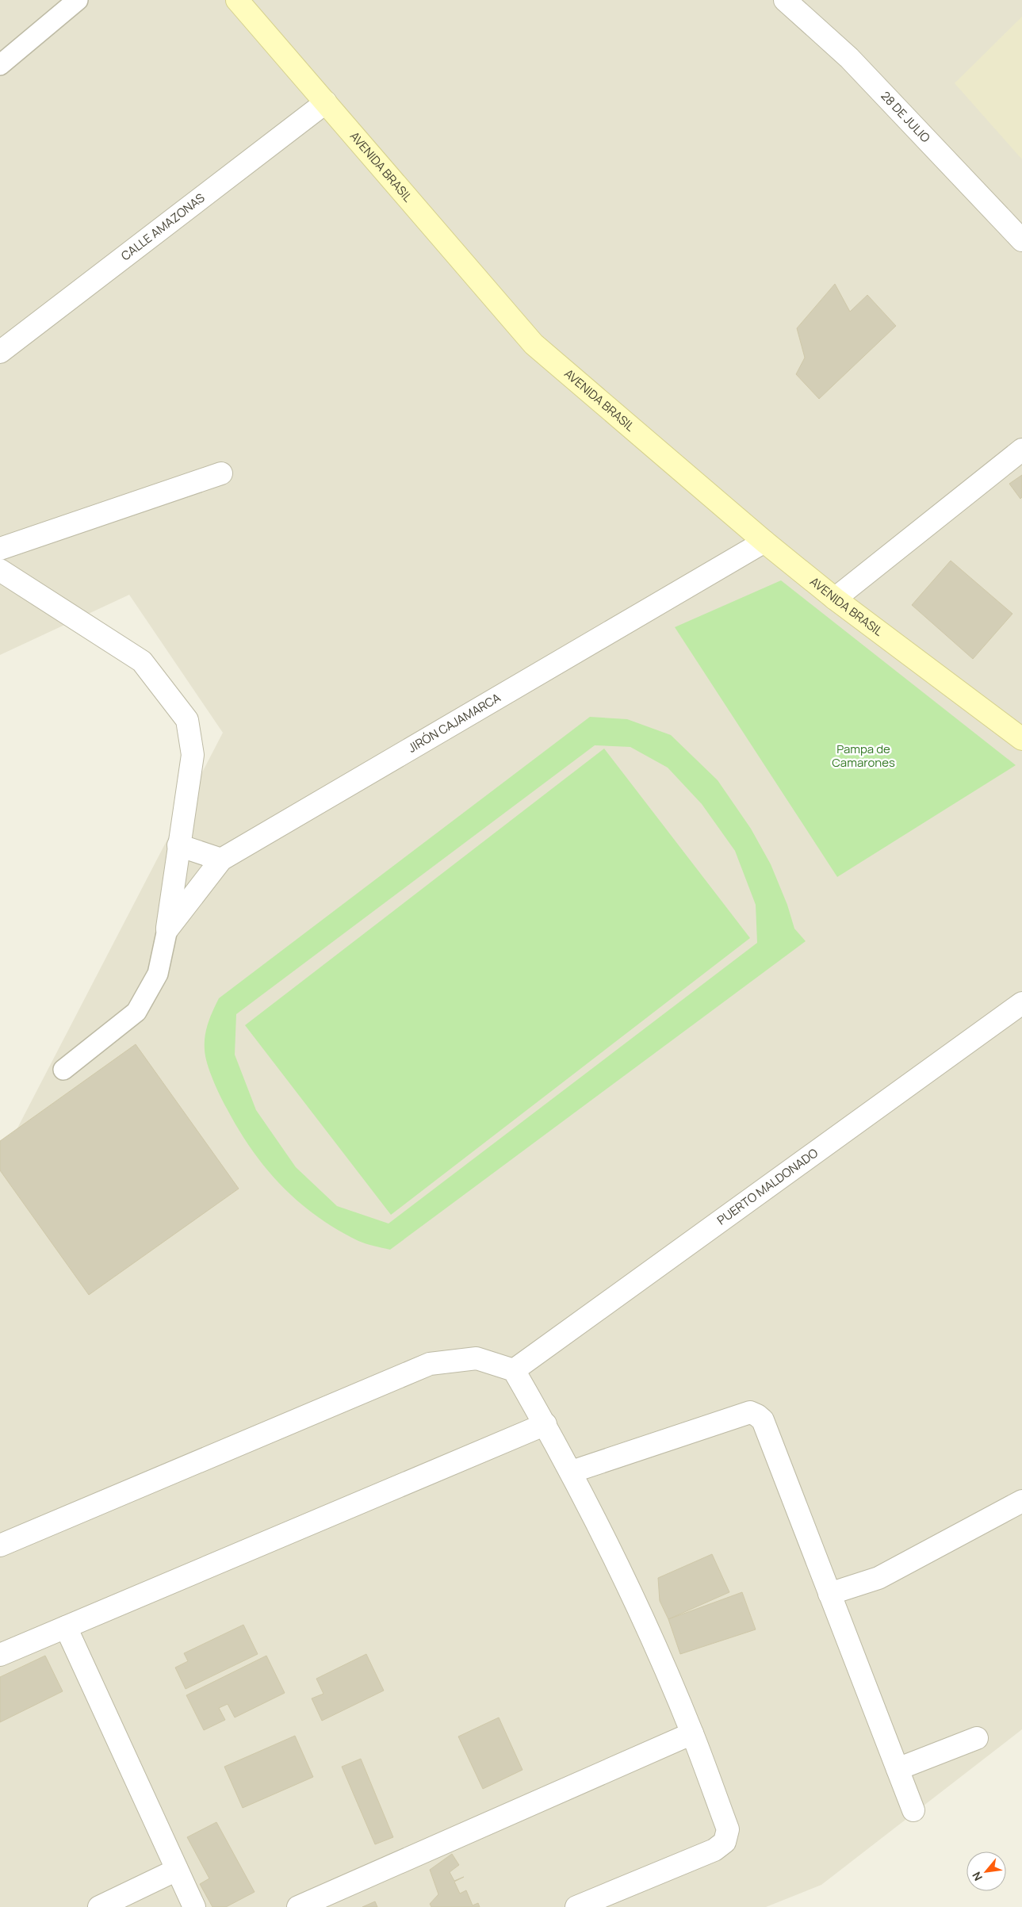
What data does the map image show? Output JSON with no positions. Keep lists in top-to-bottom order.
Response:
{
  "streets": {
    "main road": ["AVENIDA BRASIL"],
    "street": [
      "28 DE JULIO",
      "CALLE AMAZONAS",
      "JIRÓN CAJAMARCA",
      "PUERTO MALDONADO"
    ]
  },
  "crossings": [
    ["AVENIDA BRASIL", "CALLE AMAZONAS"],
    ["AVENIDA BRASIL", "JIRÓN CAJAMARCA"]
  ],
  "parks": ["Pampa de Camarones"],
  "north": "bottom left"
}
